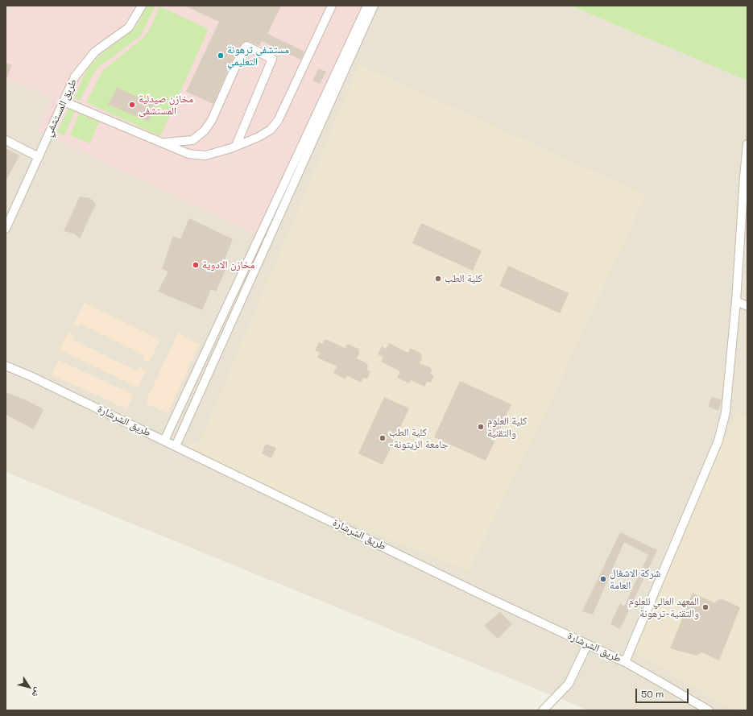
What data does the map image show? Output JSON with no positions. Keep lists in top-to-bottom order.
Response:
{
  "streets": {
    "street": ["طريق المستشفي", "طريق الشرشارة"]
  },
  "places": [
    "مستشفى ترهونة التعليمي",
    "مخازن صيدلية المستشفى",
    "مخازن الادوية",
    "كلية الطب",
    "كلية العلوم والتقنية",
    "كلية الطب -جامعة الزيتونة",
    "شركة الاشغال العامة",
    "المعهد العالي للعلوم والتقنية-ترهونة"
  ],
  "scale_bar": "50 m",
  "north": "bottom right"
}
